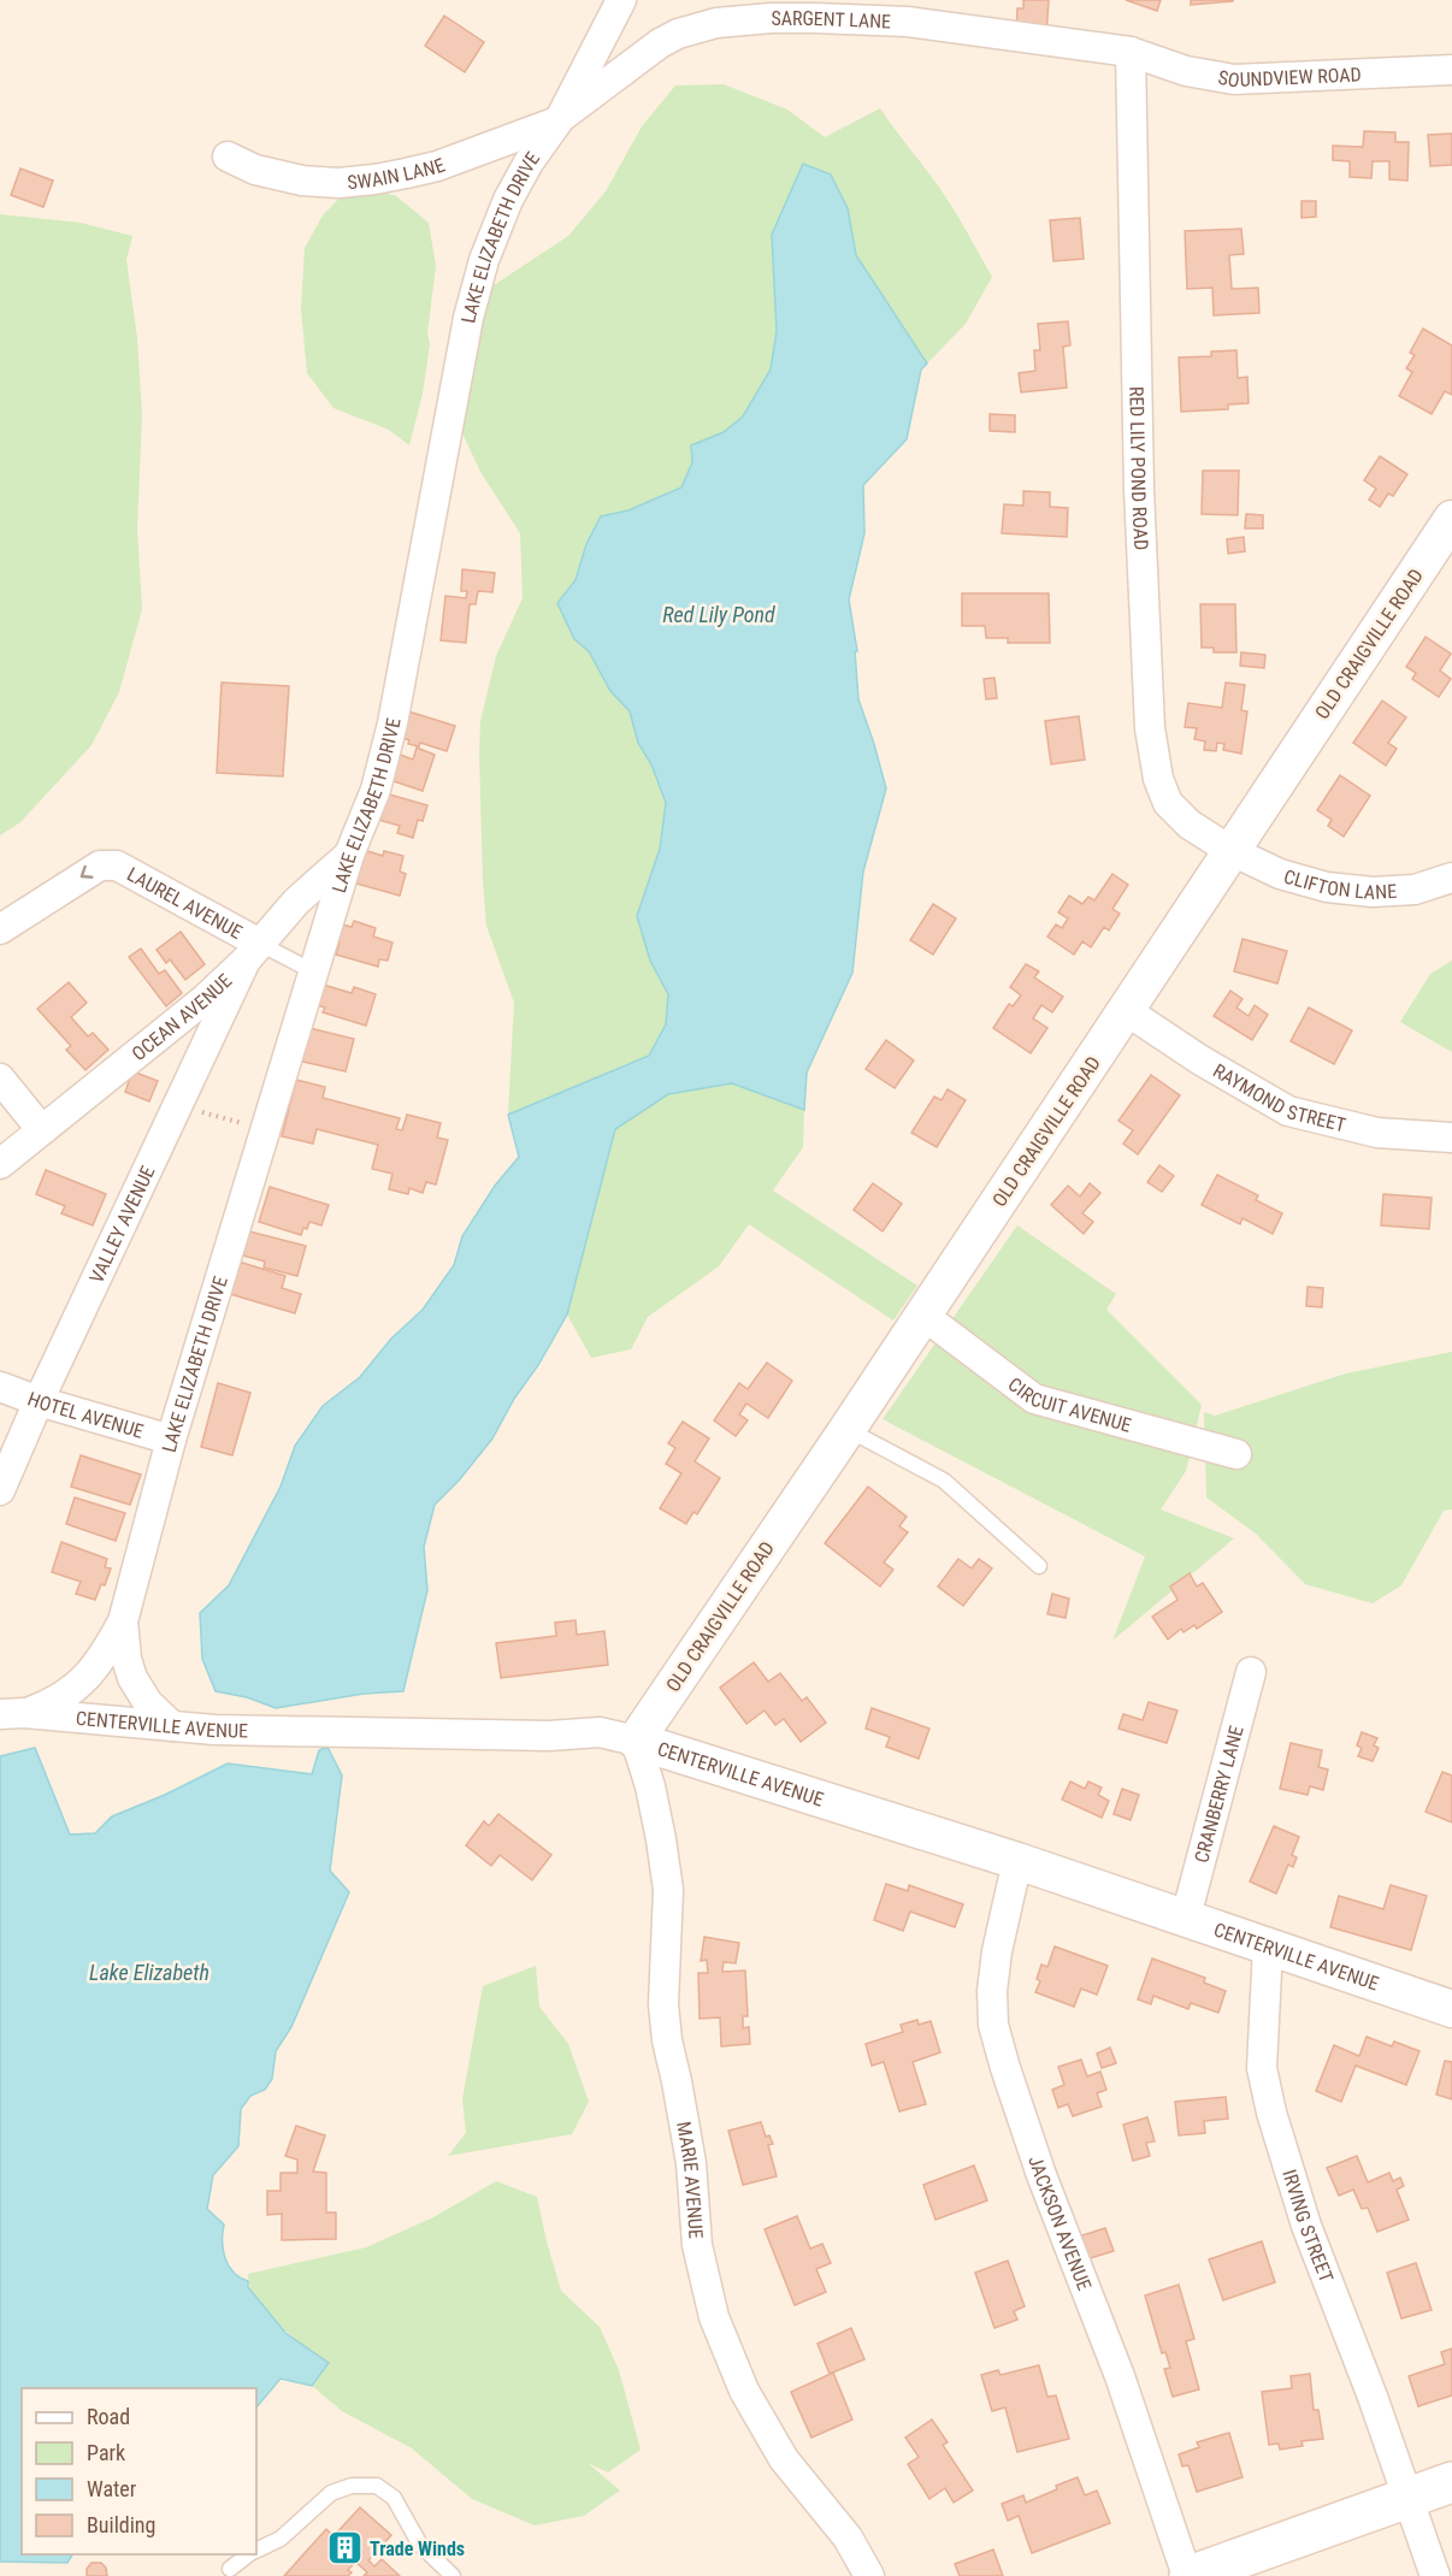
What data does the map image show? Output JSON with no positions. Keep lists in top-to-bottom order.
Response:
{
  "streets": {
    "street": [
      "SARGENT LANE",
      "SOUNDVIEW ROAD",
      "SWAIN LANE",
      "LAKE ELIZABETH DRIVE",
      "RED LILY POND ROAD",
      "OLD CRAIGVILLE ROAD",
      "CLIFTON LANE",
      "LAUREL AVENUE",
      "OCEAN AVENUE",
      "RAYMOND STREET",
      "VALLEY AVENUE",
      "CIRCUIT AVENUE",
      "HOTEL AVENUE",
      "CENTERVILLE AVENUE",
      "CRANBERRY LANE",
      "MARIE AVENUE",
      "JACKSON AVENUE",
      "IRVING STREET"
    ]
  },
  "crossings": [
    ["SARGENT LANE", "SOUNDVIEW ROAD"],
    ["SARGENT LANE", "SWAIN LANE"],
    ["SARGENT LANE", "LAKE ELIZABETH DRIVE"],
    ["SARGENT LANE", "RED LILY POND ROAD"],
    ["SOUNDVIEW ROAD", "RED LILY POND ROAD"],
    ["SWAIN LANE", "LAKE ELIZABETH DRIVE"],
    ["LAKE ELIZABETH DRIVE", "OCEAN AVENUE"],
    ["LAKE ELIZABETH DRIVE", "HOTEL AVENUE"],
    ["LAKE ELIZABETH DRIVE", "CENTERVILLE AVENUE"],
    ["RED LILY POND ROAD", "OLD CRAIGVILLE ROAD"],
    ["RED LILY POND ROAD", "CLIFTON LANE"],
    ["OLD CRAIGVILLE ROAD", "CLIFTON LANE"],
    ["OLD CRAIGVILLE ROAD", "RAYMOND STREET"],
    ["OLD CRAIGVILLE ROAD", "CIRCUIT AVENUE"],
    ["OLD CRAIGVILLE ROAD", "CENTERVILLE AVENUE"],
    ["OLD CRAIGVILLE ROAD", "MARIE AVENUE"],
    ["LAUREL AVENUE", "OCEAN AVENUE"],
    ["LAUREL AVENUE", "VALLEY AVENUE"],
    ["OCEAN AVENUE", "VALLEY AVENUE"],
    ["VALLEY AVENUE", "HOTEL AVENUE"],
    ["CENTERVILLE AVENUE", "CRANBERRY LANE"],
    ["CENTERVILLE AVENUE", "MARIE AVENUE"],
    ["CENTERVILLE AVENUE", "JACKSON AVENUE"],
    ["CENTERVILLE AVENUE", "IRVING STREET"]
  ],
  "one_way": ["LAUREL AVENUE"],
  "water": ["Red Lily Pond", "Lake Elizabeth"],
  "places": {
    "building": ["Trade Winds"]
  },
  "legend": [
    "Road",
    "Park",
    "Water",
    "Building"
  ]
}
